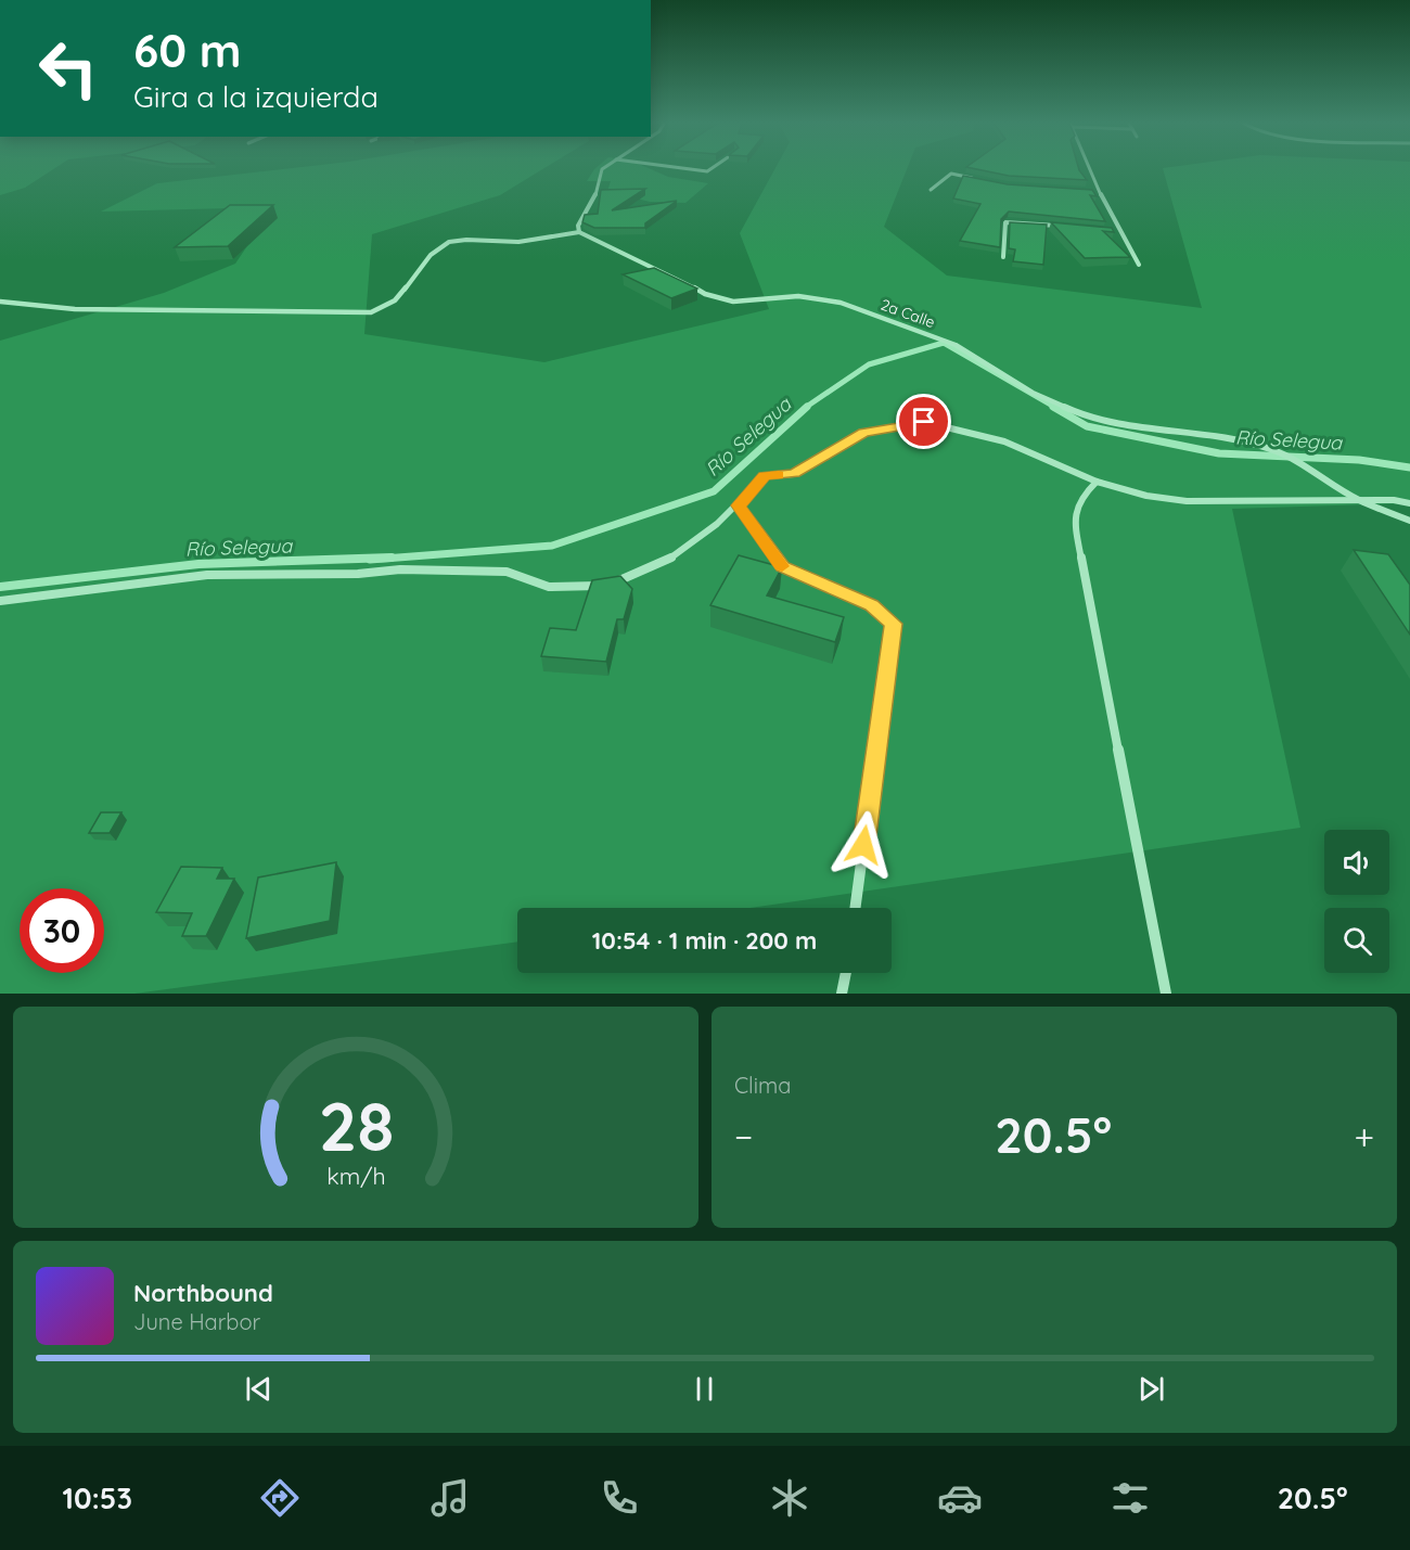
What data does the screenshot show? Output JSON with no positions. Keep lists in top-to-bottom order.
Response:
{
  "streets": {
    "street": ["2a Calle"]
  },
  "water": ["Río Selegua"],
  "page": {
    "turn": ["60 m", "Gira a la izquierda"],
    "limit": "30",
    "trip": "10:54 · 1 min · 200 m",
    "tile": "Clima",
    "heat": ["−", "20.5°", "+"],
    "song": ["Northbound", "June Harbor"],
    "tabs": ["10:53", "20.5°"],
    "gauge": ["28", "km/h"]
  }
}
